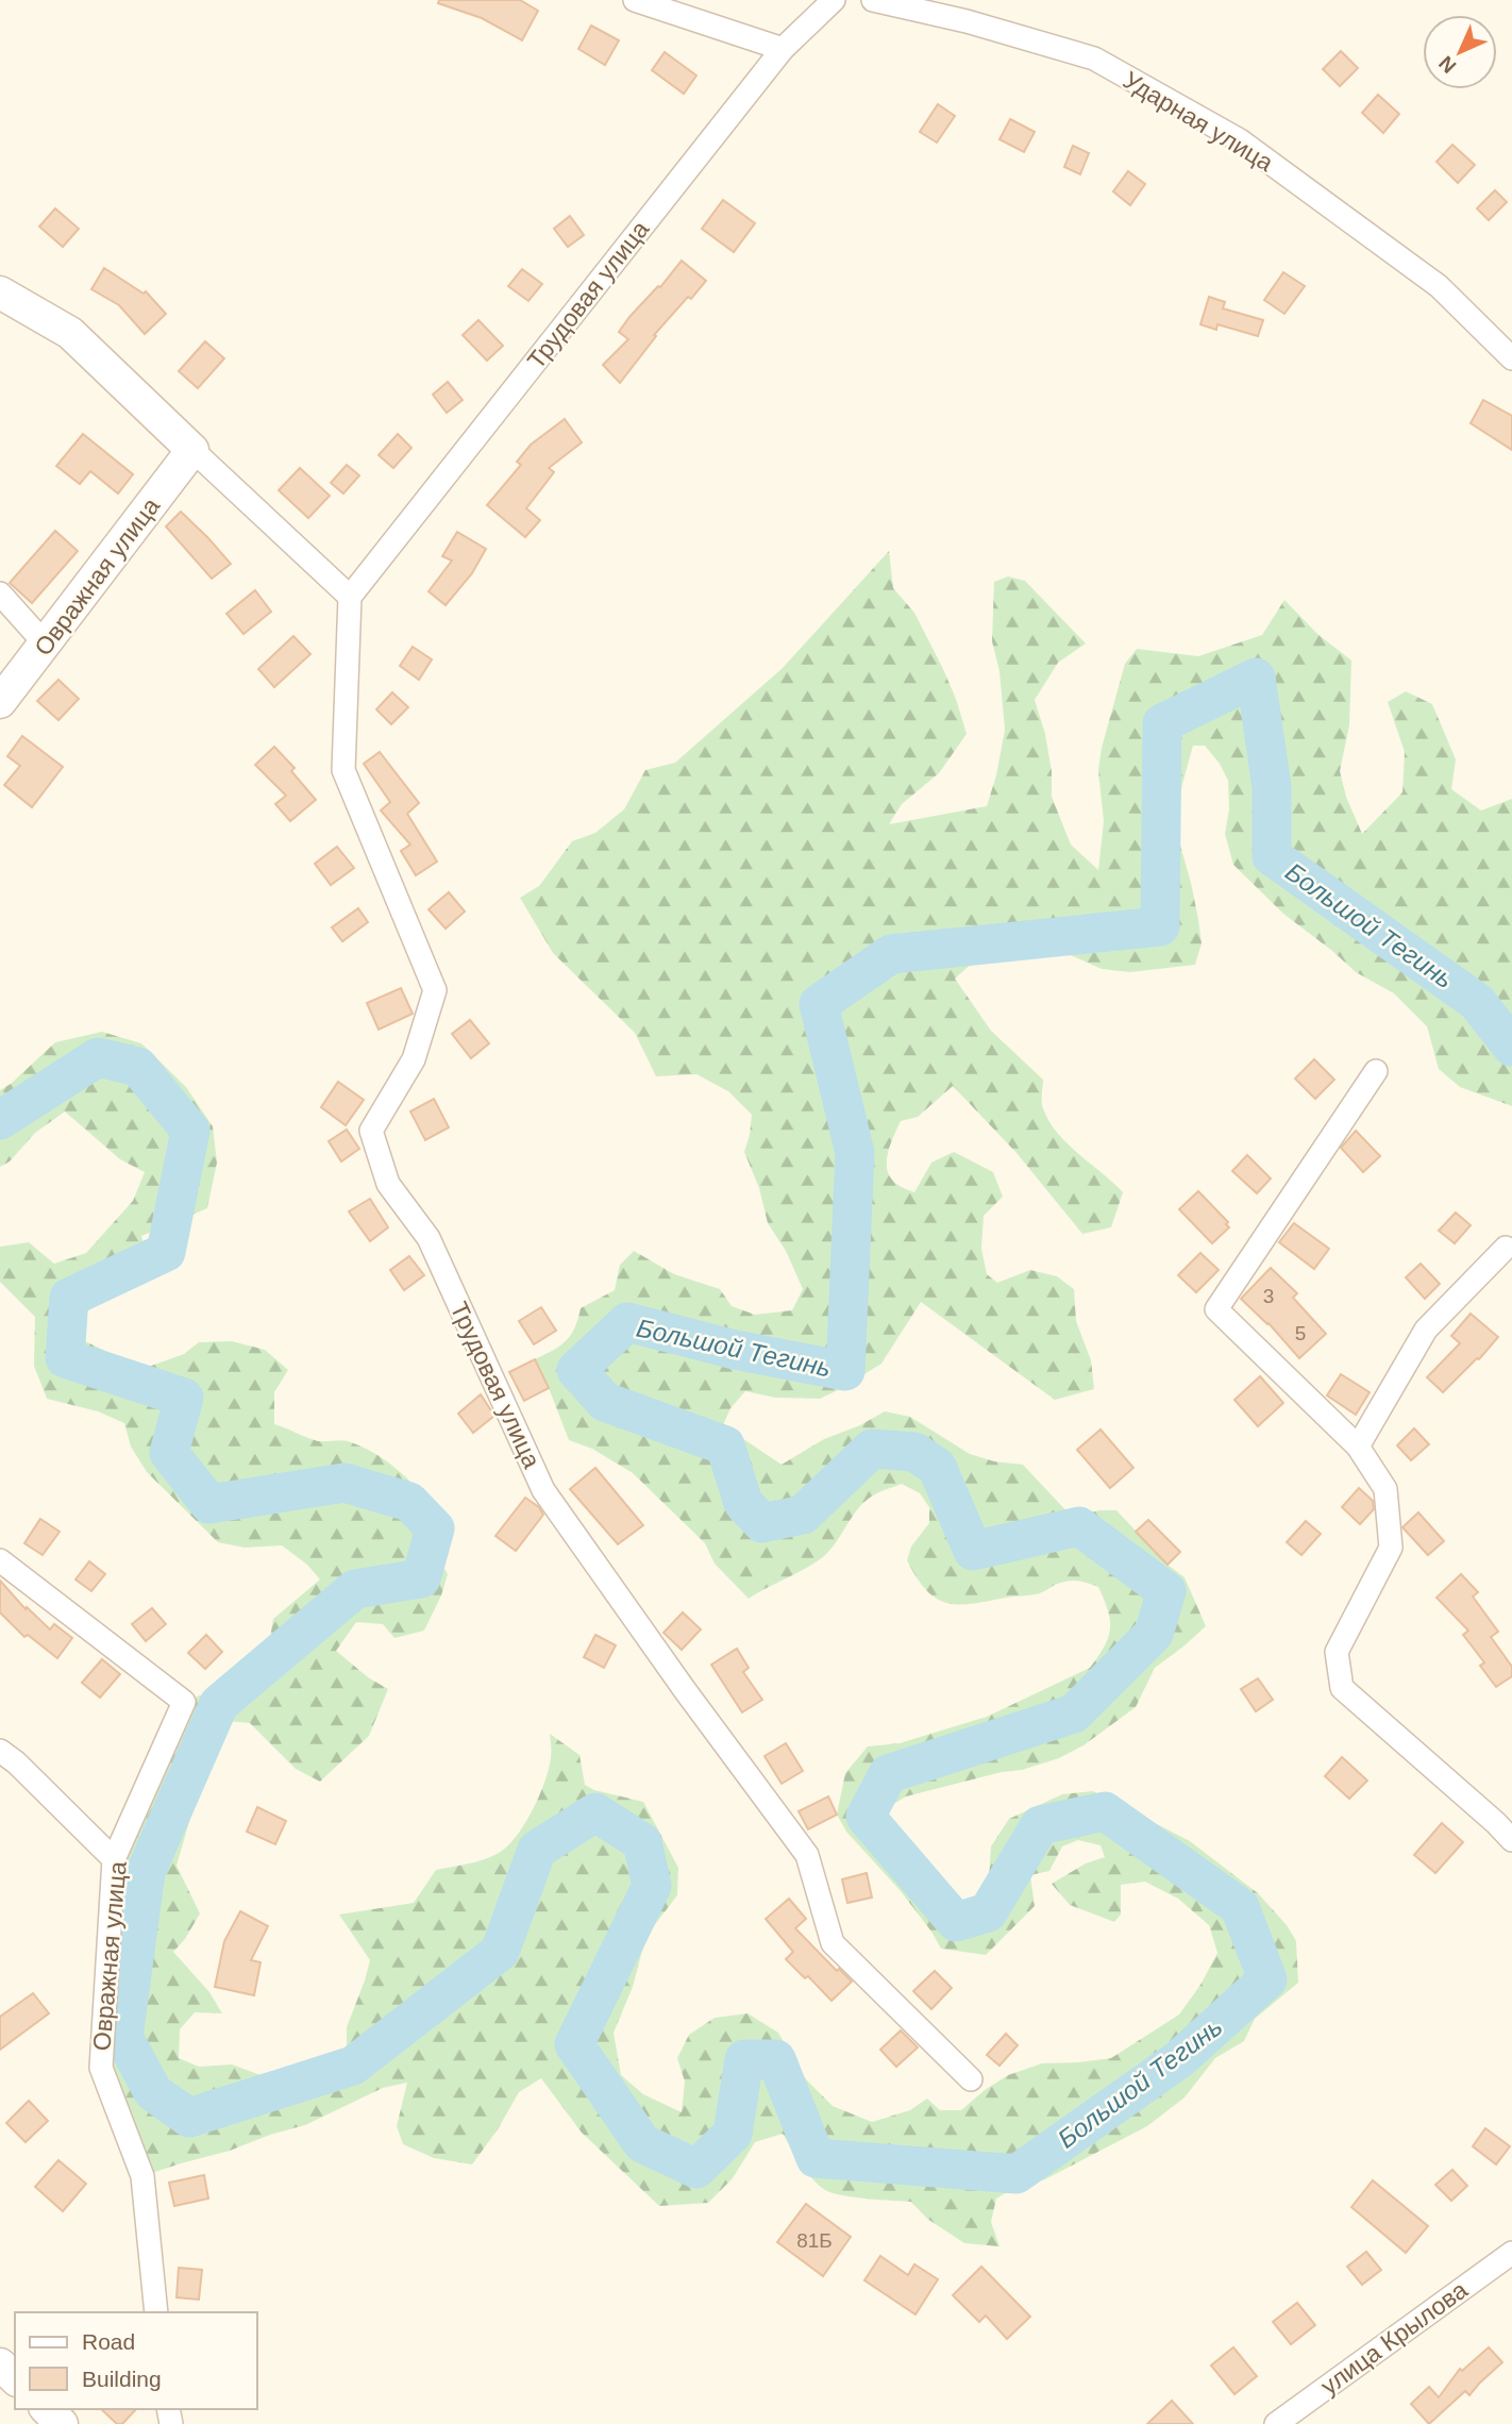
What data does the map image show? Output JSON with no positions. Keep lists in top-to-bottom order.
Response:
{
  "streets": {
    "street": [
      "Ударная улица",
      "Трудовая улица",
      "Овражная улица",
      "улица Крылова"
    ]
  },
  "water": ["Большой Тегинь"],
  "house_numbers": ["3", "5", "81Б"],
  "legend": ["Road", "Building"],
  "north": "bottom left"
}
